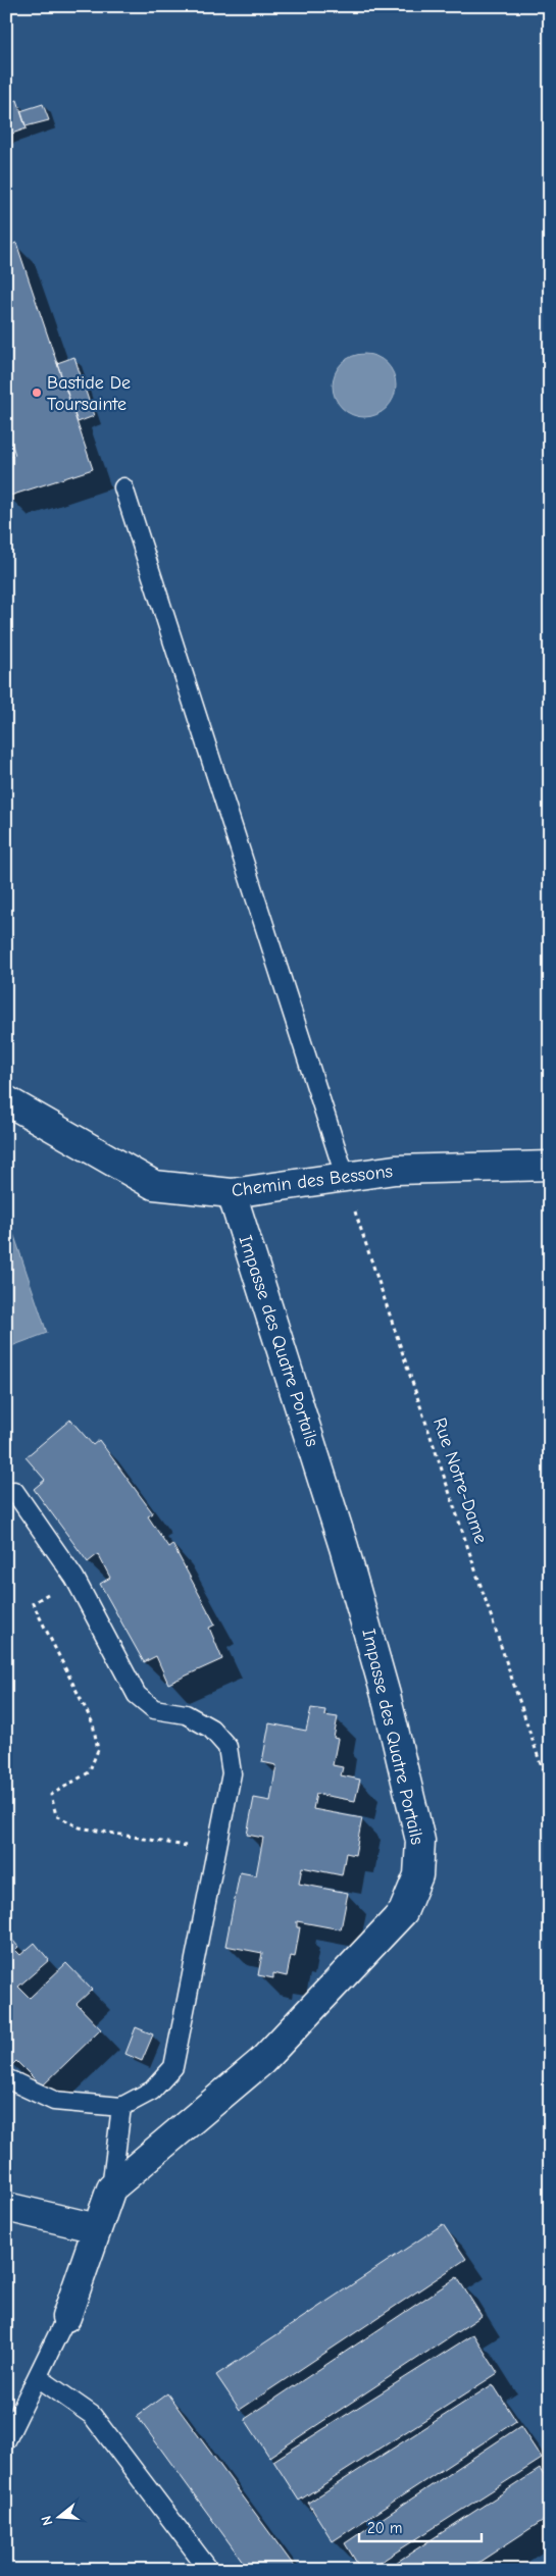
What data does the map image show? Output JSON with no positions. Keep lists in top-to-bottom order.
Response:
{
  "streets": {
    "street": ["Chemin des Bessons", "Impasse des Quatre Portails"],
    "path": ["Rue Notre-Dame"]
  },
  "crossings": [
    ["Chemin des Bessons", "Impasse des Quatre Portails"],
    ["Chemin des Bessons", "Rue Notre-Dame"]
  ],
  "places": ["Bastide De Toursainte"],
  "scale_bar": "20 m",
  "north": "left"
}
